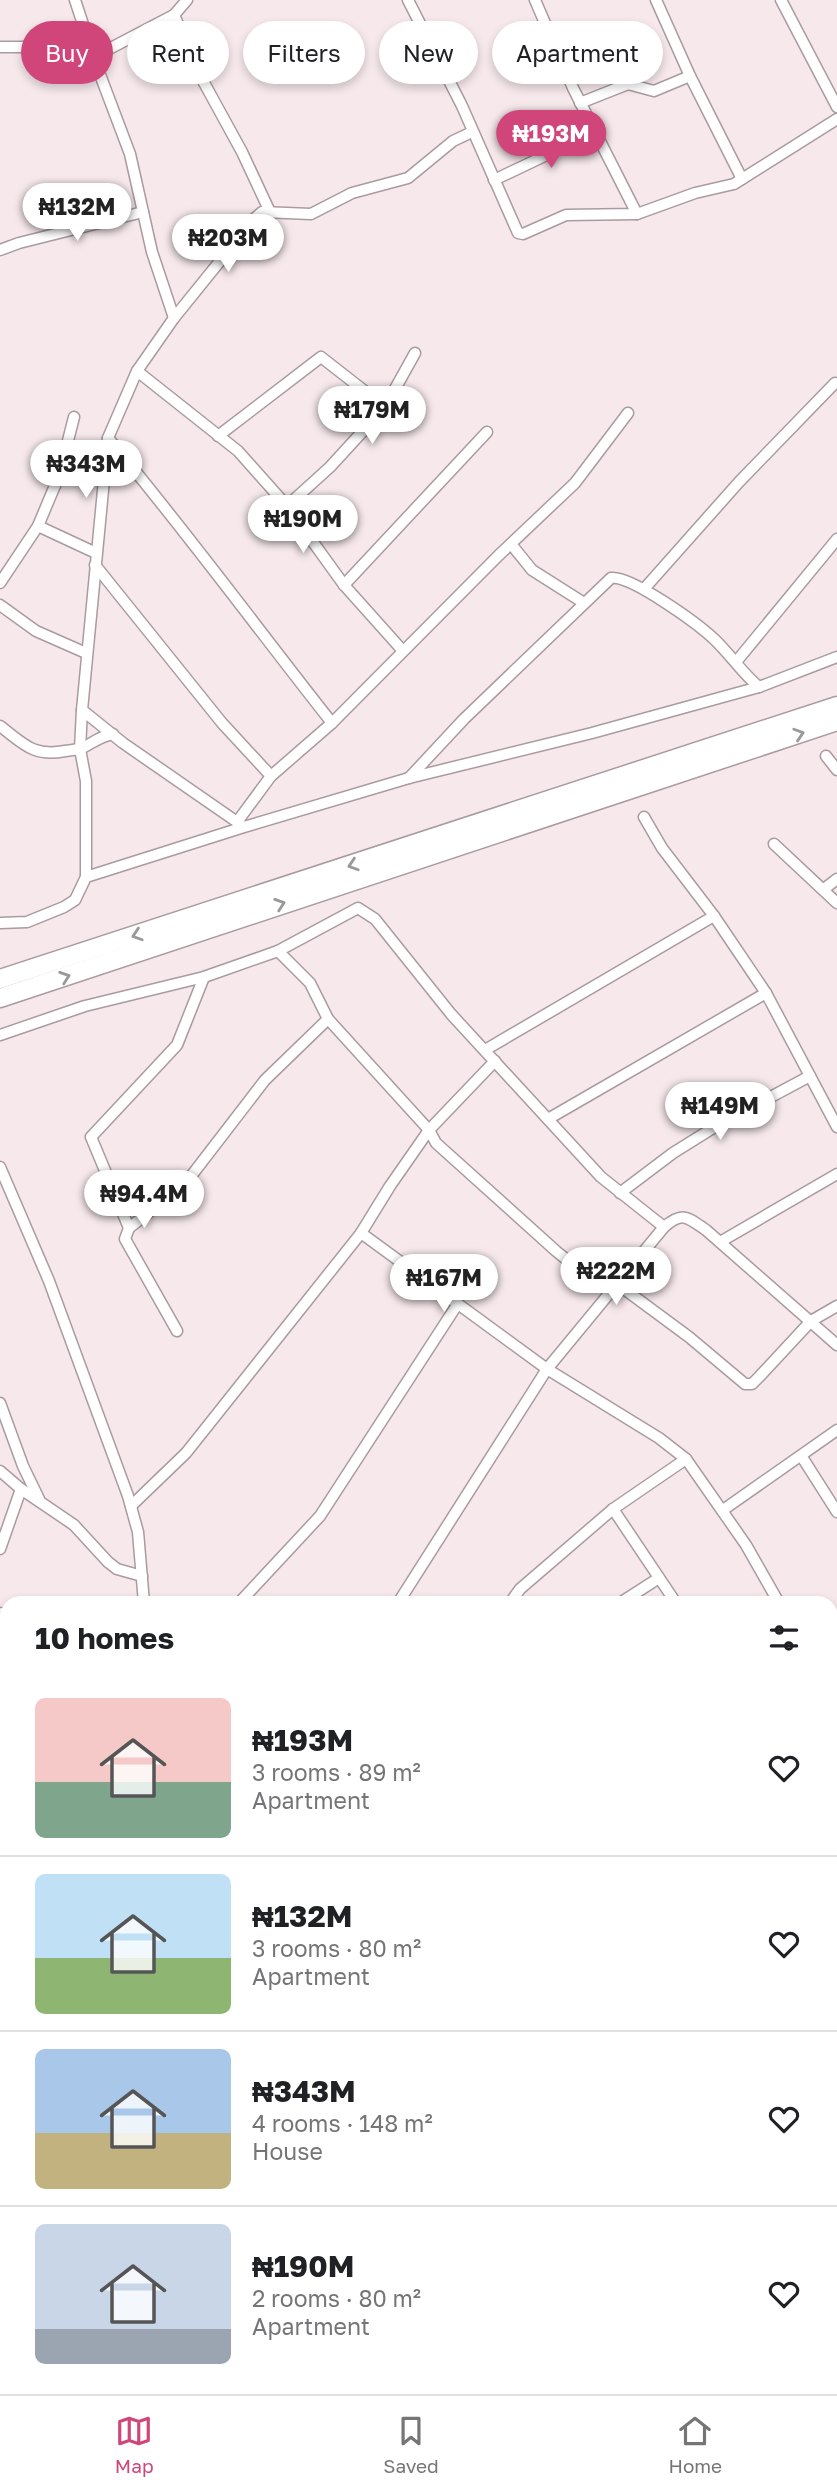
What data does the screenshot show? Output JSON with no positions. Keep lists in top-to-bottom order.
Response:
{
  "page": {
    "chip": [
      "Buy",
      "Rent",
      "Filters",
      "New",
      "Apartment"
    ],
    "price": [
      "₦193M",
      "₦132M",
      "₦203M",
      "₦179M",
      "₦343M",
      "₦190M",
      "₦149M",
      "₦94.4M",
      "₦222M",
      "₦167M"
    ],
    "heading": "10 homes",
    "list": [
      {
        "name": "₦193M",
        "note": "3 rooms · 89 m² · Apartment"
      },
      {
        "name": "₦132M",
        "note": "3 rooms · 80 m² · Apartment"
      },
      {
        "name": "₦343M",
        "note": "4 rooms · 148 m² · House"
      },
      {
        "name": "₦190M",
        "note": "2 rooms · 80 m² · Apartment"
      }
    ],
    "tabs": ["Map", "Saved", "Home"]
  }
}
